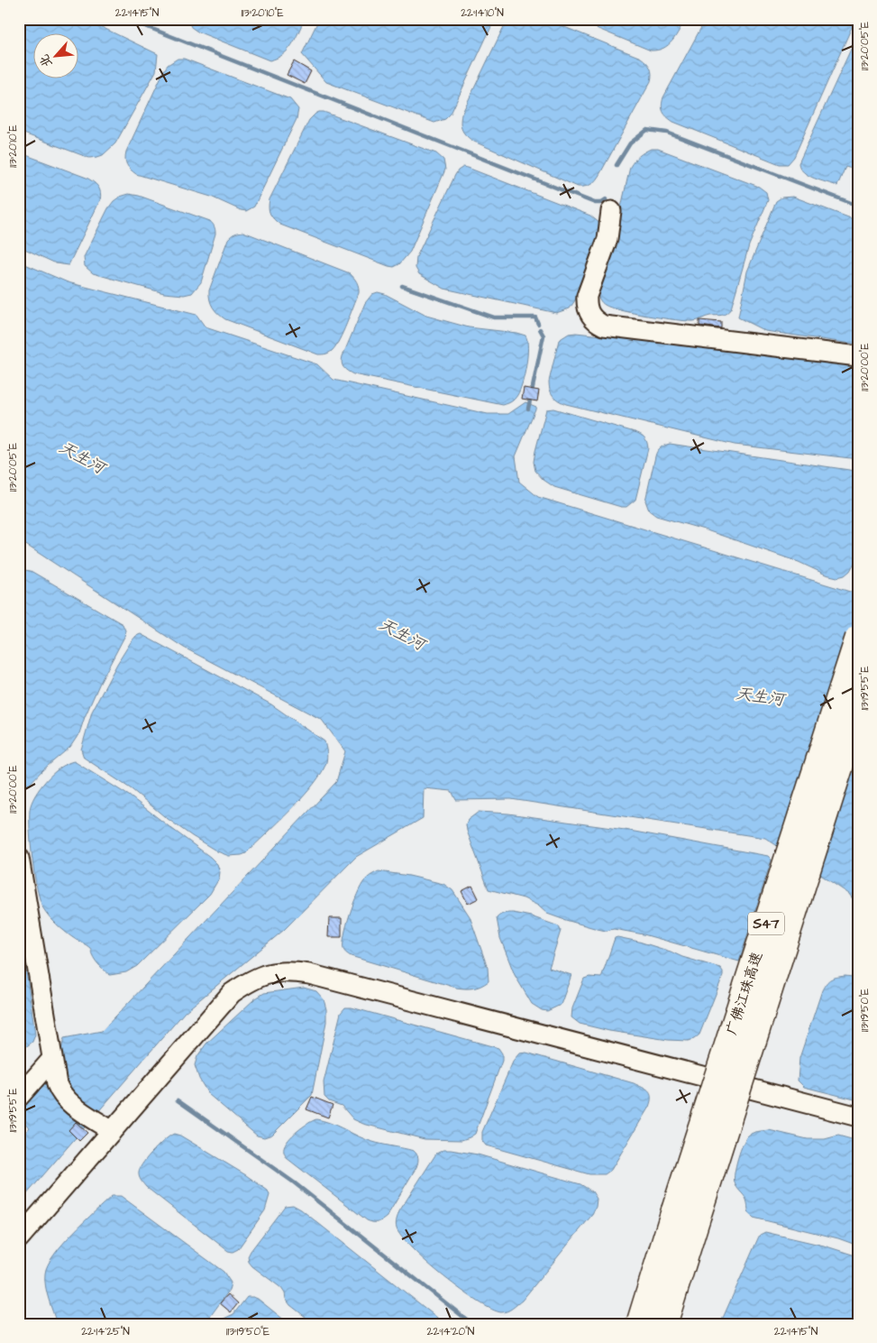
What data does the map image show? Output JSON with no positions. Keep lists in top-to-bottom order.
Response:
{
  "streets": {
    "highway": ["S47", "广佛江珠高速"]
  },
  "water": ["天生河"],
  "north": "bottom left",
  "coordinates": [
    "22°14'15\"N",
    "113°20'10\"E",
    "22°14'10\"N",
    "113°20'05\"E",
    "113°20'00\"E",
    "113°19'55\"E",
    "113°19'50\"E",
    "22°14'25\"N",
    "22°14'20\"N"
  ]
}
